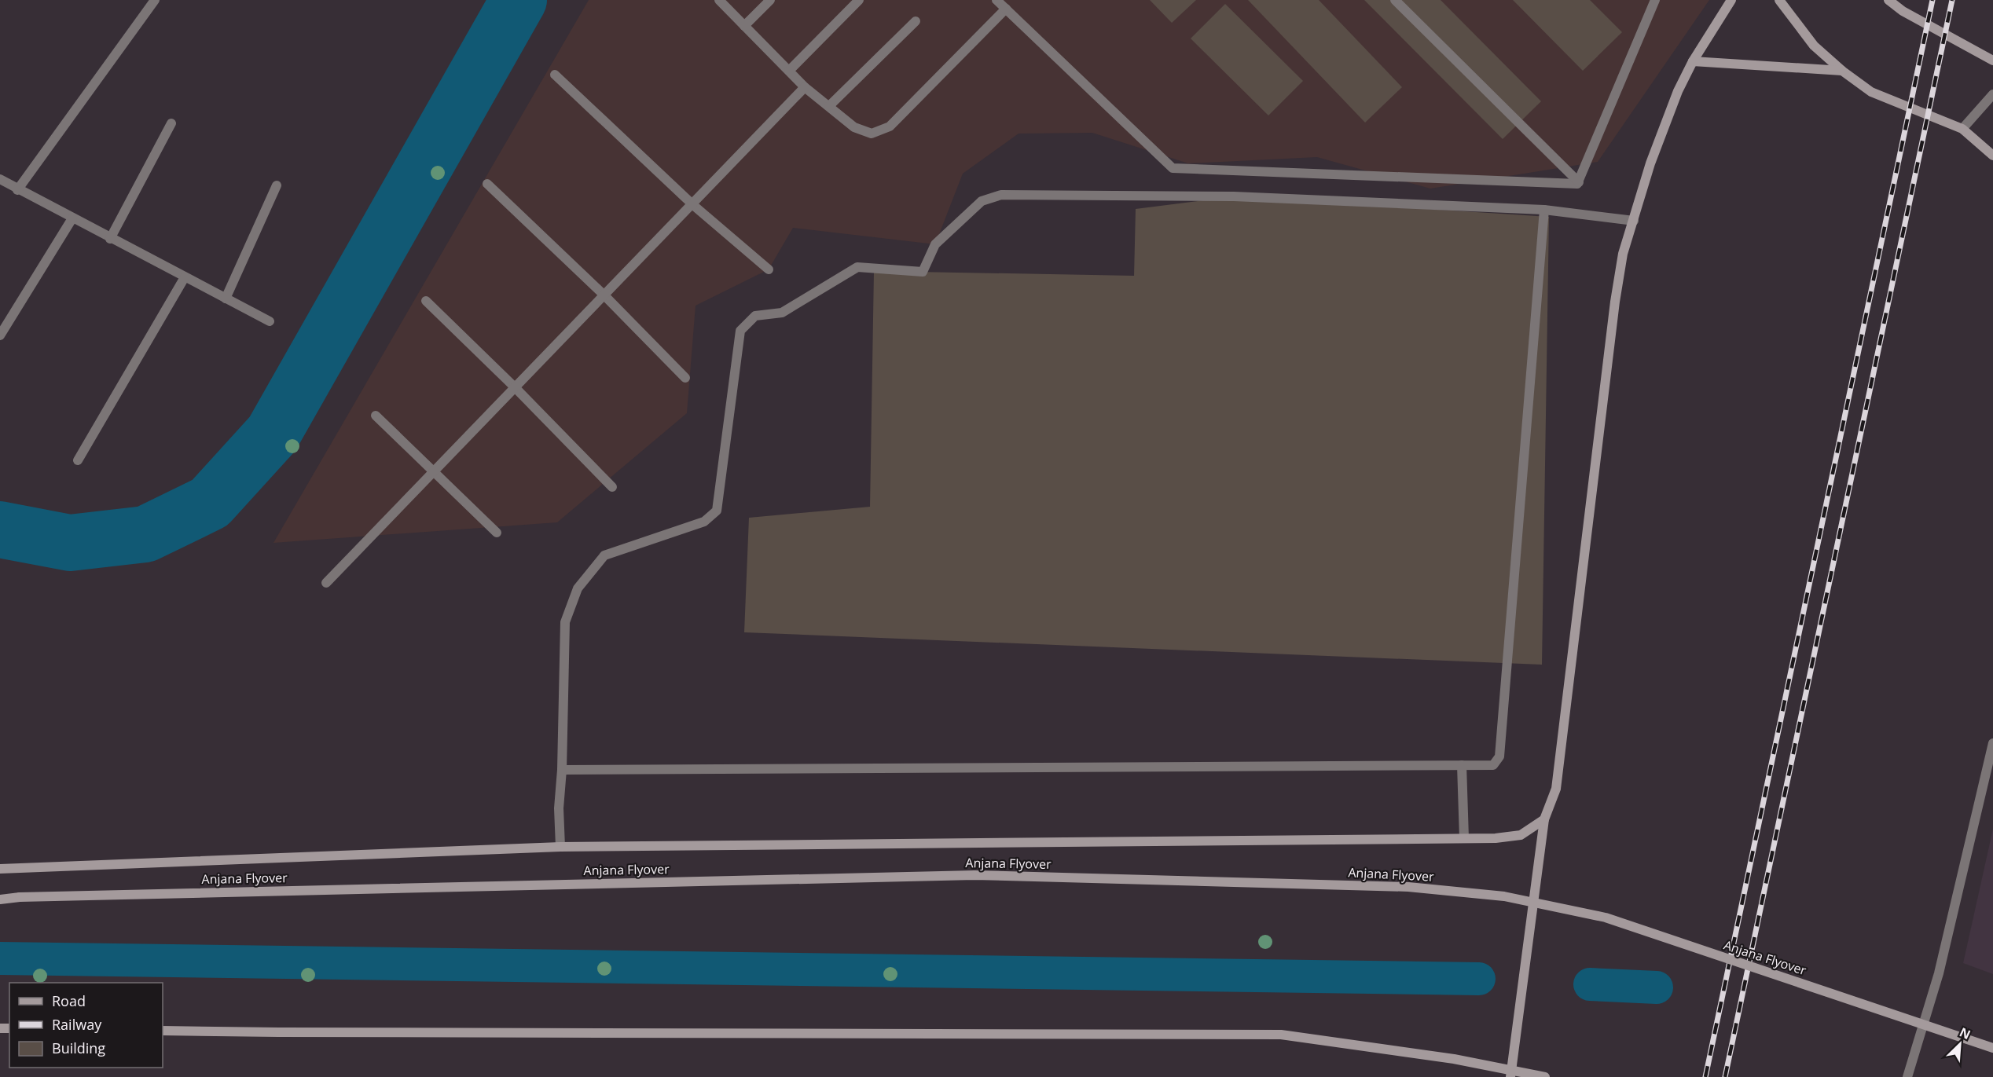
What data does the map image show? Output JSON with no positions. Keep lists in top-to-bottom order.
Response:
{
  "streets": {
    "main road": ["Anjana Flyover"]
  },
  "legend": ["Road", "Railway", "Building"],
  "north": "top right"
}
